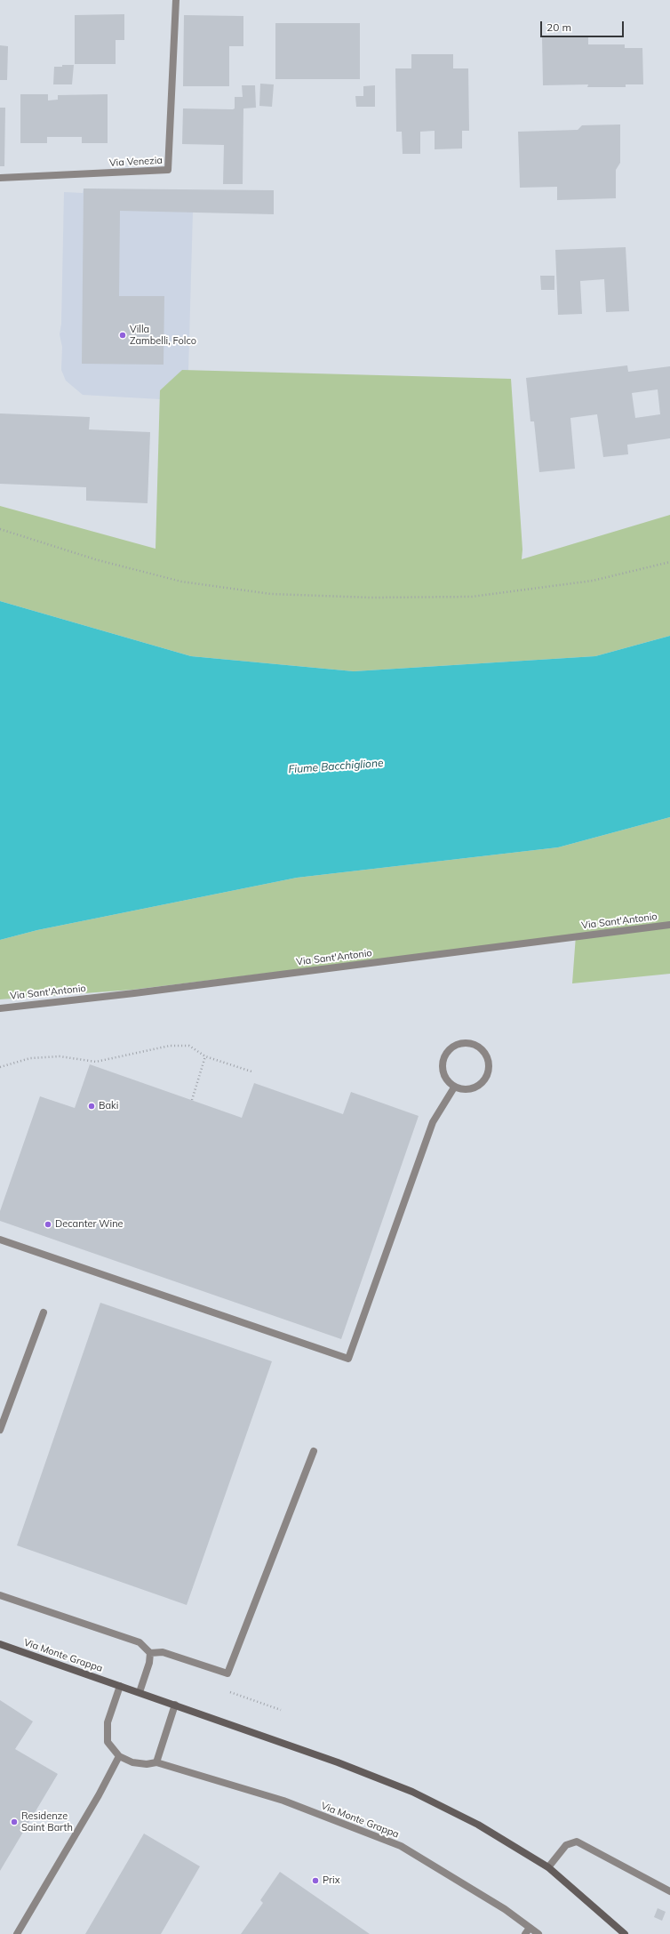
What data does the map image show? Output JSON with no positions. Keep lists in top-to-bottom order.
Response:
{
  "streets": {
    "main road": ["Via Monte Grappa"],
    "street": ["Via Venezia", "Via Sant'Antonio"]
  },
  "water": ["Fiume Bacchiglione"],
  "places": [
    "Villa Zambelli, Folco",
    "Baki",
    "Decanter Wine",
    "Residenze Saint Barth",
    "Prix"
  ],
  "scale_bar": "20 m"
}
